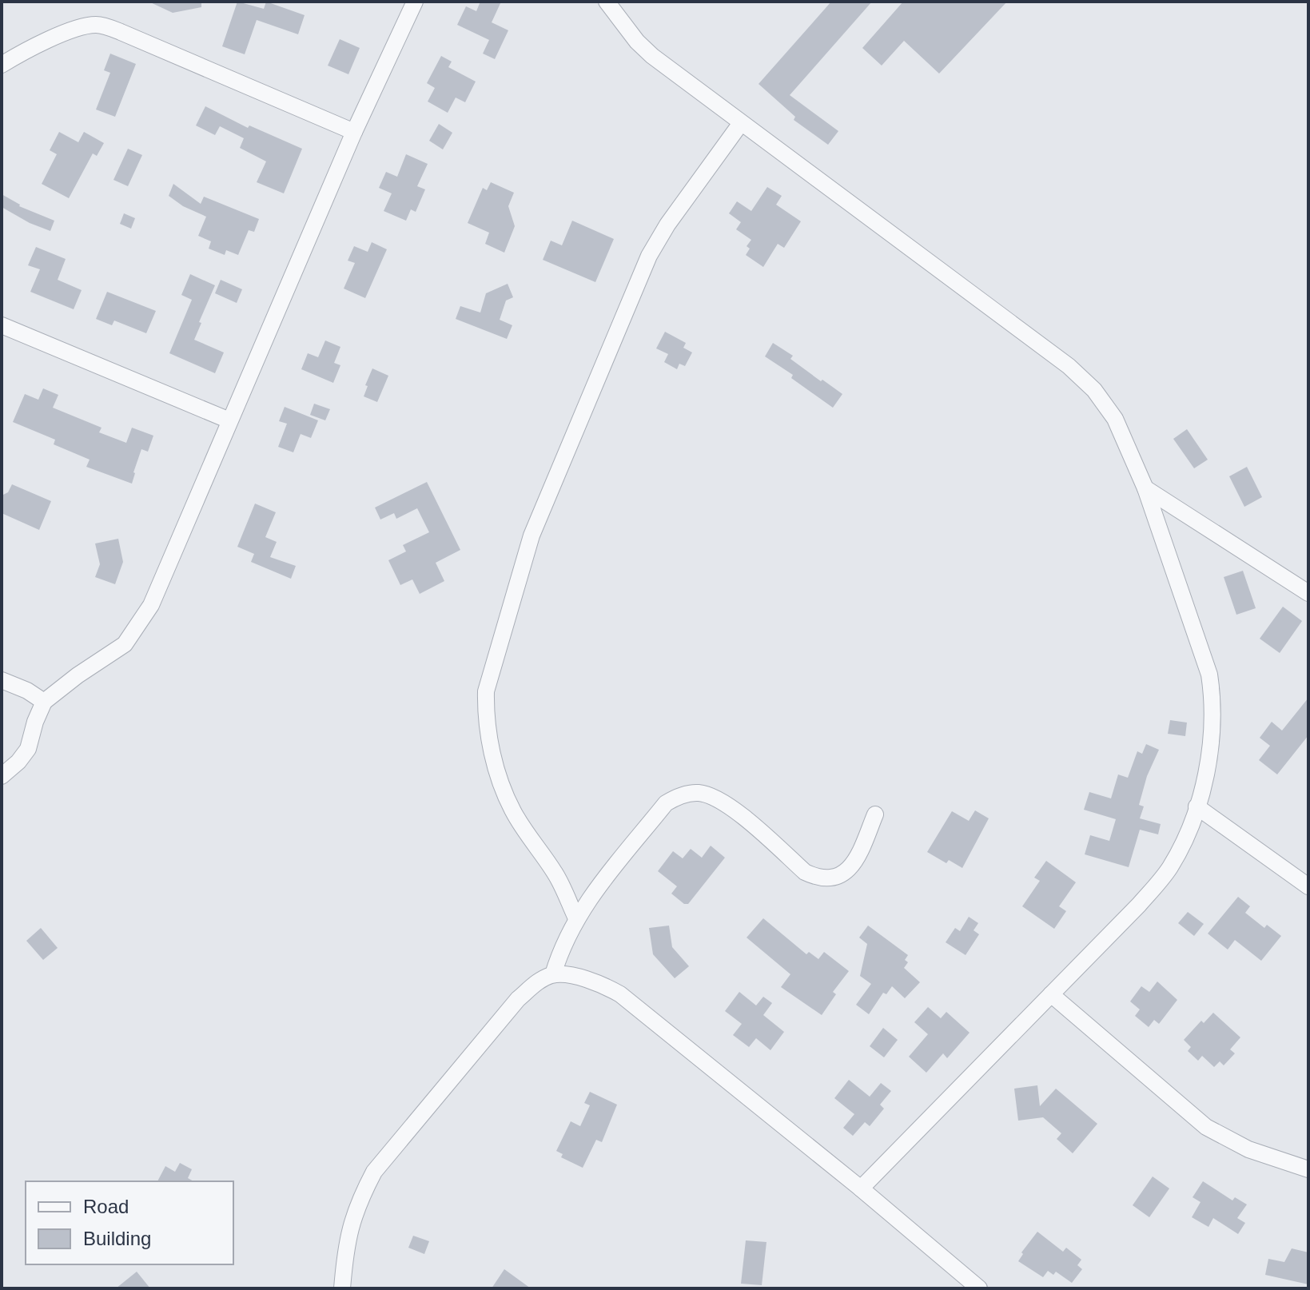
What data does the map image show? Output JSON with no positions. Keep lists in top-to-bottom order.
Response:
{
  "legend": ["Road", "Building"]
}
